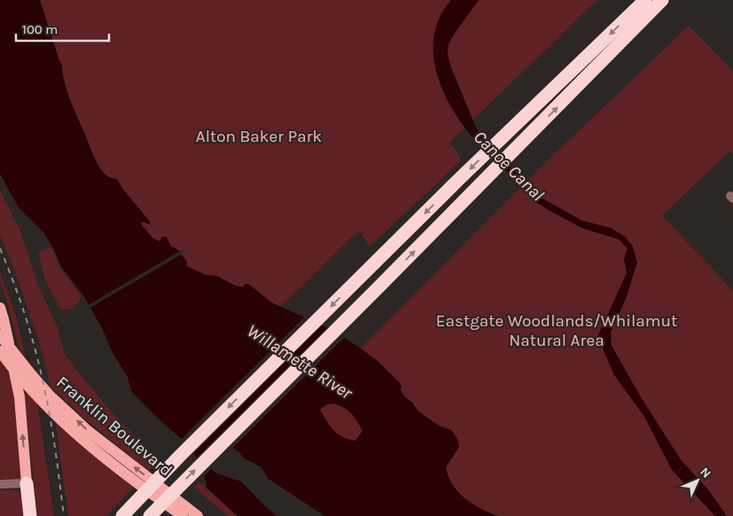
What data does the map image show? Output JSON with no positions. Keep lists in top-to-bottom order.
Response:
{
  "streets": {
    "main road": ["Franklin Boulevard"]
  },
  "water": ["Canoe Canal", "Willamette River"],
  "parks": ["Alton Baker Park", "Eastgate Woodlands/Whilamut Natural Area"],
  "scale_bar": "100 m",
  "north": "top right"
}
